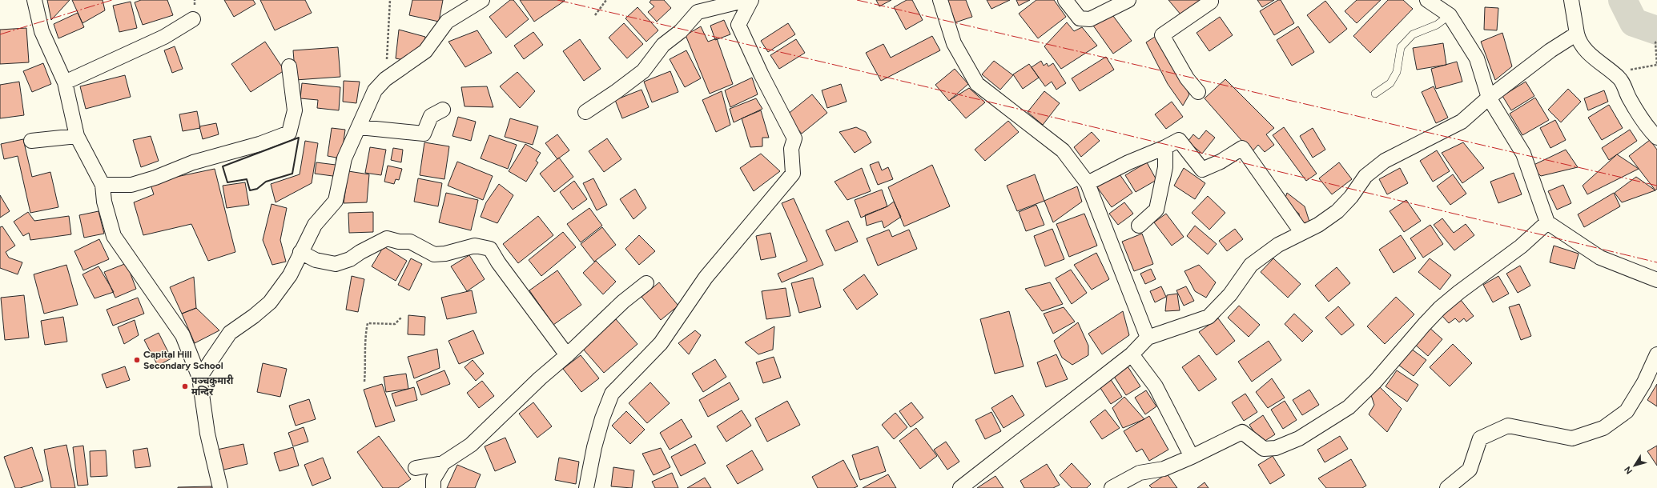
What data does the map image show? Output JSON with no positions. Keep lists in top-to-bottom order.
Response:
{
  "places": ["Capital Hill Secondary School", "पञ्चकुमारी मन्दिर"],
  "north": "bottom left"
}
